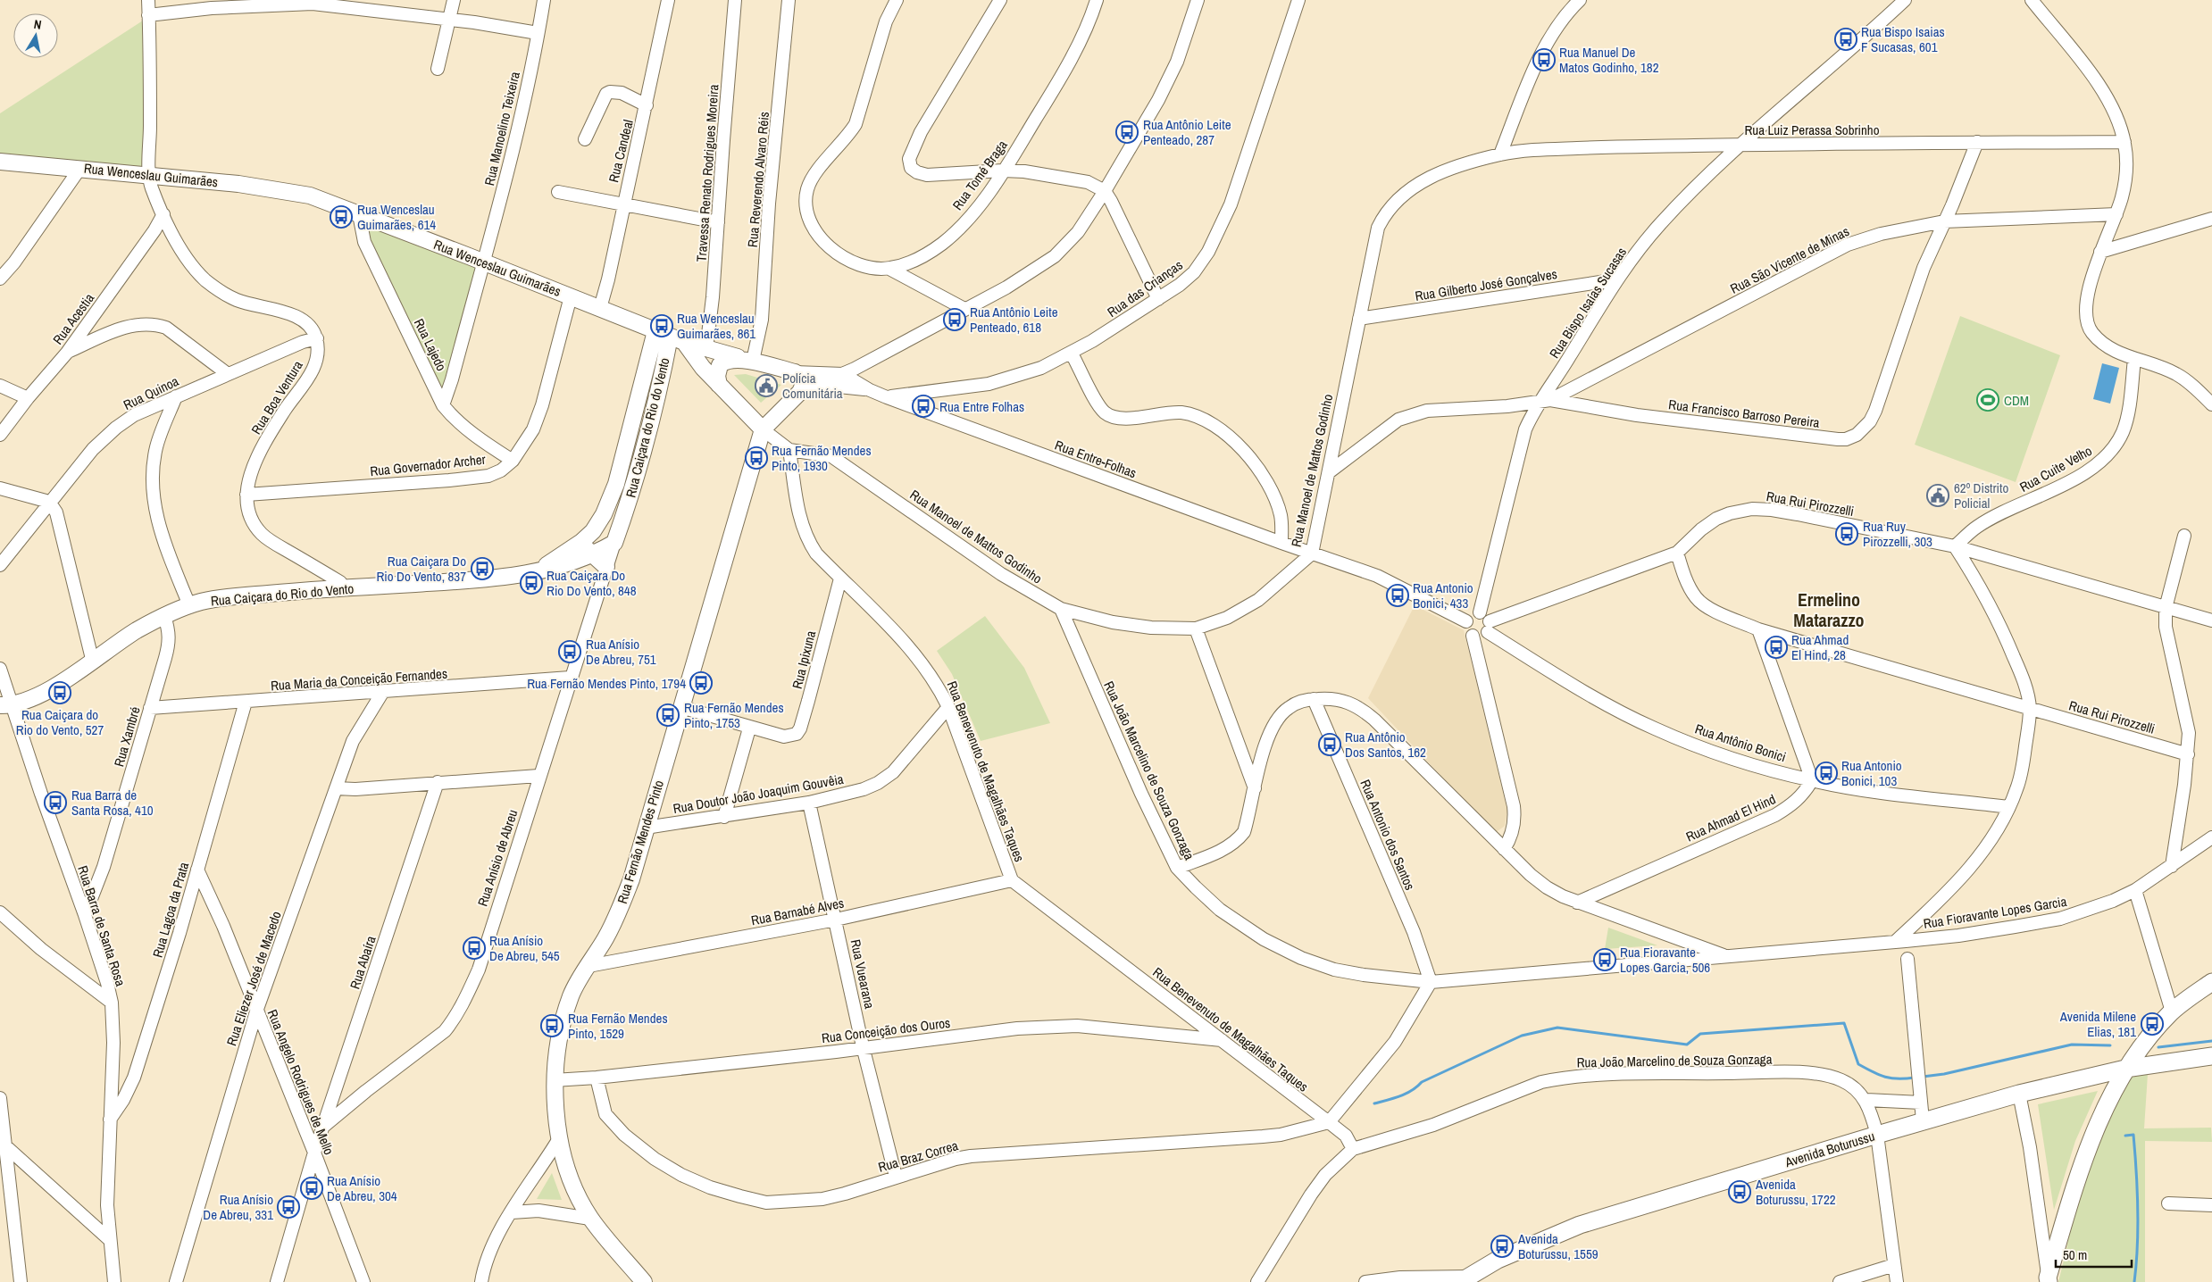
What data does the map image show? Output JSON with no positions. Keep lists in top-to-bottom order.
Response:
{
  "streets": {
    "main road": ["Avenida Boturussu"],
    "street": [
      "Rua Manoelino Teixeira",
      "Rua Luiz Perassa Sobrinho",
      "Rua Candeal",
      "Travessa Renato Rodrigues Moreira",
      "Rua Wenceslau Guimarães",
      "Rua Tomé Braga",
      "Rua Reverendo Alvaro Réis",
      "Rua São Vicente de Minas",
      "Rua Gilberto José Gonçalves",
      "Rua das Crianças",
      "Rua Bispo Isaías Sucasas",
      "Rua Acestia",
      "Rua Lajedo",
      "Rua Quinoa",
      "Rua Boa Ventura",
      "Rua Francisco Barroso Pereira",
      "Rua Caiçara do Rio do Vento",
      "Rua Entre-Folhas",
      "Rua Governador Archer",
      "Rua Cuite Velho",
      "Rua Manoel de Mattos Godinho",
      "Rua Rui Pirozzelli",
      "Rua Ipixuna",
      "Rua Maria da Conceição Fernandes",
      "Rua Xambré",
      "Rua Antônio Bonici",
      "Rua João Marcelino de Souza Gonzaga",
      "Rua Benevenuto de Magalhães Taques",
      "Rua Doutor João Joaquim Gouvêia",
      "Rua Ahmad El Hind",
      "Rua Antonio dos Santos",
      "Rua Fernão Mendes Pinto",
      "Rua Anísio de Abreu",
      "Rua Lagoa da Prata",
      "Rua Barnabé Alves",
      "Rua Fioravante Lopes Garcia",
      "Rua Barra de Santa Rosa",
      "Rua Abaíra",
      "Rua Vuearana",
      "Rua Eliezer José de Macedo",
      "Rua Conceição dos Ouros",
      "Rua Angelo Rodrigues de Mello",
      "Rua Braz Correa"
    ]
  },
  "crossings": [
    ["Rua Manoelino Teixeira", "Rua Wenceslau Guimarães"],
    ["Rua Manoelino Teixeira", "Rua Lajedo"],
    ["Rua Luiz Perassa Sobrinho", "Rua Bispo Isaías Sucasas"],
    ["Rua Luiz Perassa Sobrinho", "Rua Francisco Barroso Pereira"],
    ["Rua Luiz Perassa Sobrinho", "Rua Manoel de Mattos Godinho"],
    ["Rua Candeal", "Rua Wenceslau Guimarães"],
    ["Travessa Renato Rodrigues Moreira", "Rua Wenceslau Guimarães"],
    ["Rua Wenceslau Guimarães", "Rua Reverendo Alvaro Réis"],
    ["Rua Wenceslau Guimarães", "Rua Lajedo"],
    ["Rua Wenceslau Guimarães", "Rua Caiçara do Rio do Vento"],
    ["Rua Wenceslau Guimarães", "Rua Governador Archer"],
    ["Rua São Vicente de Minas", "Rua Bispo Isaías Sucasas"],
    ["Rua São Vicente de Minas", "Rua Francisco Barroso Pereira"],
    ["Rua Gilberto José Gonçalves", "Rua Bispo Isaías Sucasas"],
    ["Rua Gilberto José Gonçalves", "Rua Manoel de Mattos Godinho"],
    ["Rua das Crianças", "Rua Entre-Folhas"],
    ["Rua Bispo Isaías Sucasas", "Rua Francisco Barroso Pereira"],
    ["Rua Bispo Isaías Sucasas", "Rua Antônio Bonici"],
    ["Rua Lajedo", "Rua Governador Archer"],
    ["Rua Quinoa", "Rua Boa Ventura"],
    ["Rua Boa Ventura", "Rua Caiçara do Rio do Vento"],
    ["Rua Boa Ventura", "Rua Governador Archer"],
    ["Rua Francisco Barroso Pereira", "Rua Manoel de Mattos Godinho"],
    ["Rua Caiçara do Rio do Vento", "Rua Xambré"],
    ["Rua Caiçara do Rio do Vento", "Rua Anísio de Abreu"],
    ["Rua Caiçara do Rio do Vento", "Rua Barra de Santa Rosa"],
    ["Rua Entre-Folhas", "Rua Manoel de Mattos Godinho"],
    ["Rua Cuite Velho", "Rua Rui Pirozzelli"],
    ["Rua Manoel de Mattos Godinho", "Rua João Marcelino de Souza Gonzaga"],
    ["Rua Manoel de Mattos Godinho", "Rua Benevenuto de Magalhães Taques"],
    ["Rua Ipixuna", "Rua Benevenuto de Magalhães Taques"],
    ["Rua Ipixuna", "Rua Fernão Mendes Pinto"],
    ["Rua Maria da Conceição Fernandes", "Rua Xambré"],
    ["Rua Maria da Conceição Fernandes", "Rua Anísio de Abreu"],
    ["Rua Maria da Conceição Fernandes", "Rua Lagoa da Prata"],
    ["Rua Maria da Conceição Fernandes", "Rua Eliezer José de Macedo"],
    ["Rua Xambré", "Rua Barra de Santa Rosa"],
    ["Rua Antônio Bonici", "Rua Ahmad El Hind"],
    ["Rua João Marcelino de Souza Gonzaga", "Rua Benevenuto de Magalhães Taques"],
    ["Rua João Marcelino de Souza Gonzaga", "Rua Antonio dos Santos"],
    ["Rua João Marcelino de Souza Gonzaga", "Rua Fioravante Lopes Garcia"],
    ["Rua Benevenuto de Magalhães Taques", "Rua Doutor João Joaquim Gouvêia"],
    ["Rua Benevenuto de Magalhães Taques", "Rua Barnabé Alves"],
    ["Rua Benevenuto de Magalhães Taques", "Rua Conceição dos Ouros"],
    ["Rua Benevenuto de Magalhães Taques", "Rua Braz Correa"],
    ["Rua Doutor João Joaquim Gouvêia", "Rua Fernão Mendes Pinto"],
    ["Rua Doutor João Joaquim Gouvêia", "Rua Vuearana"],
    ["Rua Fernão Mendes Pinto", "Rua Barnabé Alves"],
    ["Rua Fernão Mendes Pinto", "Rua Conceição dos Ouros"],
    ["Rua Anísio de Abreu", "Rua Abaíra"],
    ["Rua Lagoa da Prata", "Rua Barra de Santa Rosa"],
    ["Rua Lagoa da Prata", "Rua Angelo Rodrigues de Mello"],
    ["Rua Barnabé Alves", "Rua Vuearana"],
    ["Rua Abaíra", "Rua Angelo Rodrigues de Mello"],
    ["Rua Vuearana", "Rua Conceição dos Ouros"],
    ["Rua Vuearana", "Rua Braz Correa"],
    ["Rua Eliezer José de Macedo", "Rua Angelo Rodrigues de Mello"],
    ["Rua Conceição dos Ouros", "Rua Braz Correa"]
  ],
  "districts": ["Ermelino Matarazzo"],
  "places": {
    "bus stop": [
      "Rua Bispo Isaias F Sucasas, 601",
      "Rua Manuel De Matos Godinho, 182",
      "Rua Antônio Leite Penteado, 287",
      "Rua Wenceslau Guimarães, 614",
      "Rua Antônio Leite Penteado, 618",
      "Rua Wenceslau Guimarães, 861",
      "Rua Entre Folhas",
      "Rua Fernão Mendes Pinto, 1930",
      "Rua Ruy Pirozzelli, 303",
      "Rua Caiçara Do Rio Do Vento, 837",
      "Rua Caiçara Do Rio Do Vento, 848",
      "Rua Antonio Bonici, 433",
      "Rua Ahmad El Hind, 28",
      "Rua Anísio De Abreu, 751",
      "Rua Fernão Mendes Pinto, 1794",
      "Rua Caiçara do Rio do Vento, 527",
      "Rua Fernão Mendes Pinto, 1753",
      "Rua Antônio Dos Santos, 162",
      "Rua Antonio Bonici, 103",
      "Rua Barra de Santa Rosa, 410",
      "Rua Anísio De Abreu, 545",
      "Rua Fioravante Lopes Garcia, 506",
      "Avenida Milene Elias, 181",
      "Rua Fernão Mendes Pinto, 1529",
      "Rua Anísio De Abreu, 304",
      "Avenida Boturussu, 1722",
      "Rua Anísio De Abreu, 331",
      "Avenida Boturussu, 1559"
    ],
    "public building": ["Polícia Comunitária", "62º Distrito Policial"],
    "sports": ["CDM"]
  },
  "scale_bar": "50 m",
  "north": "top"
}
